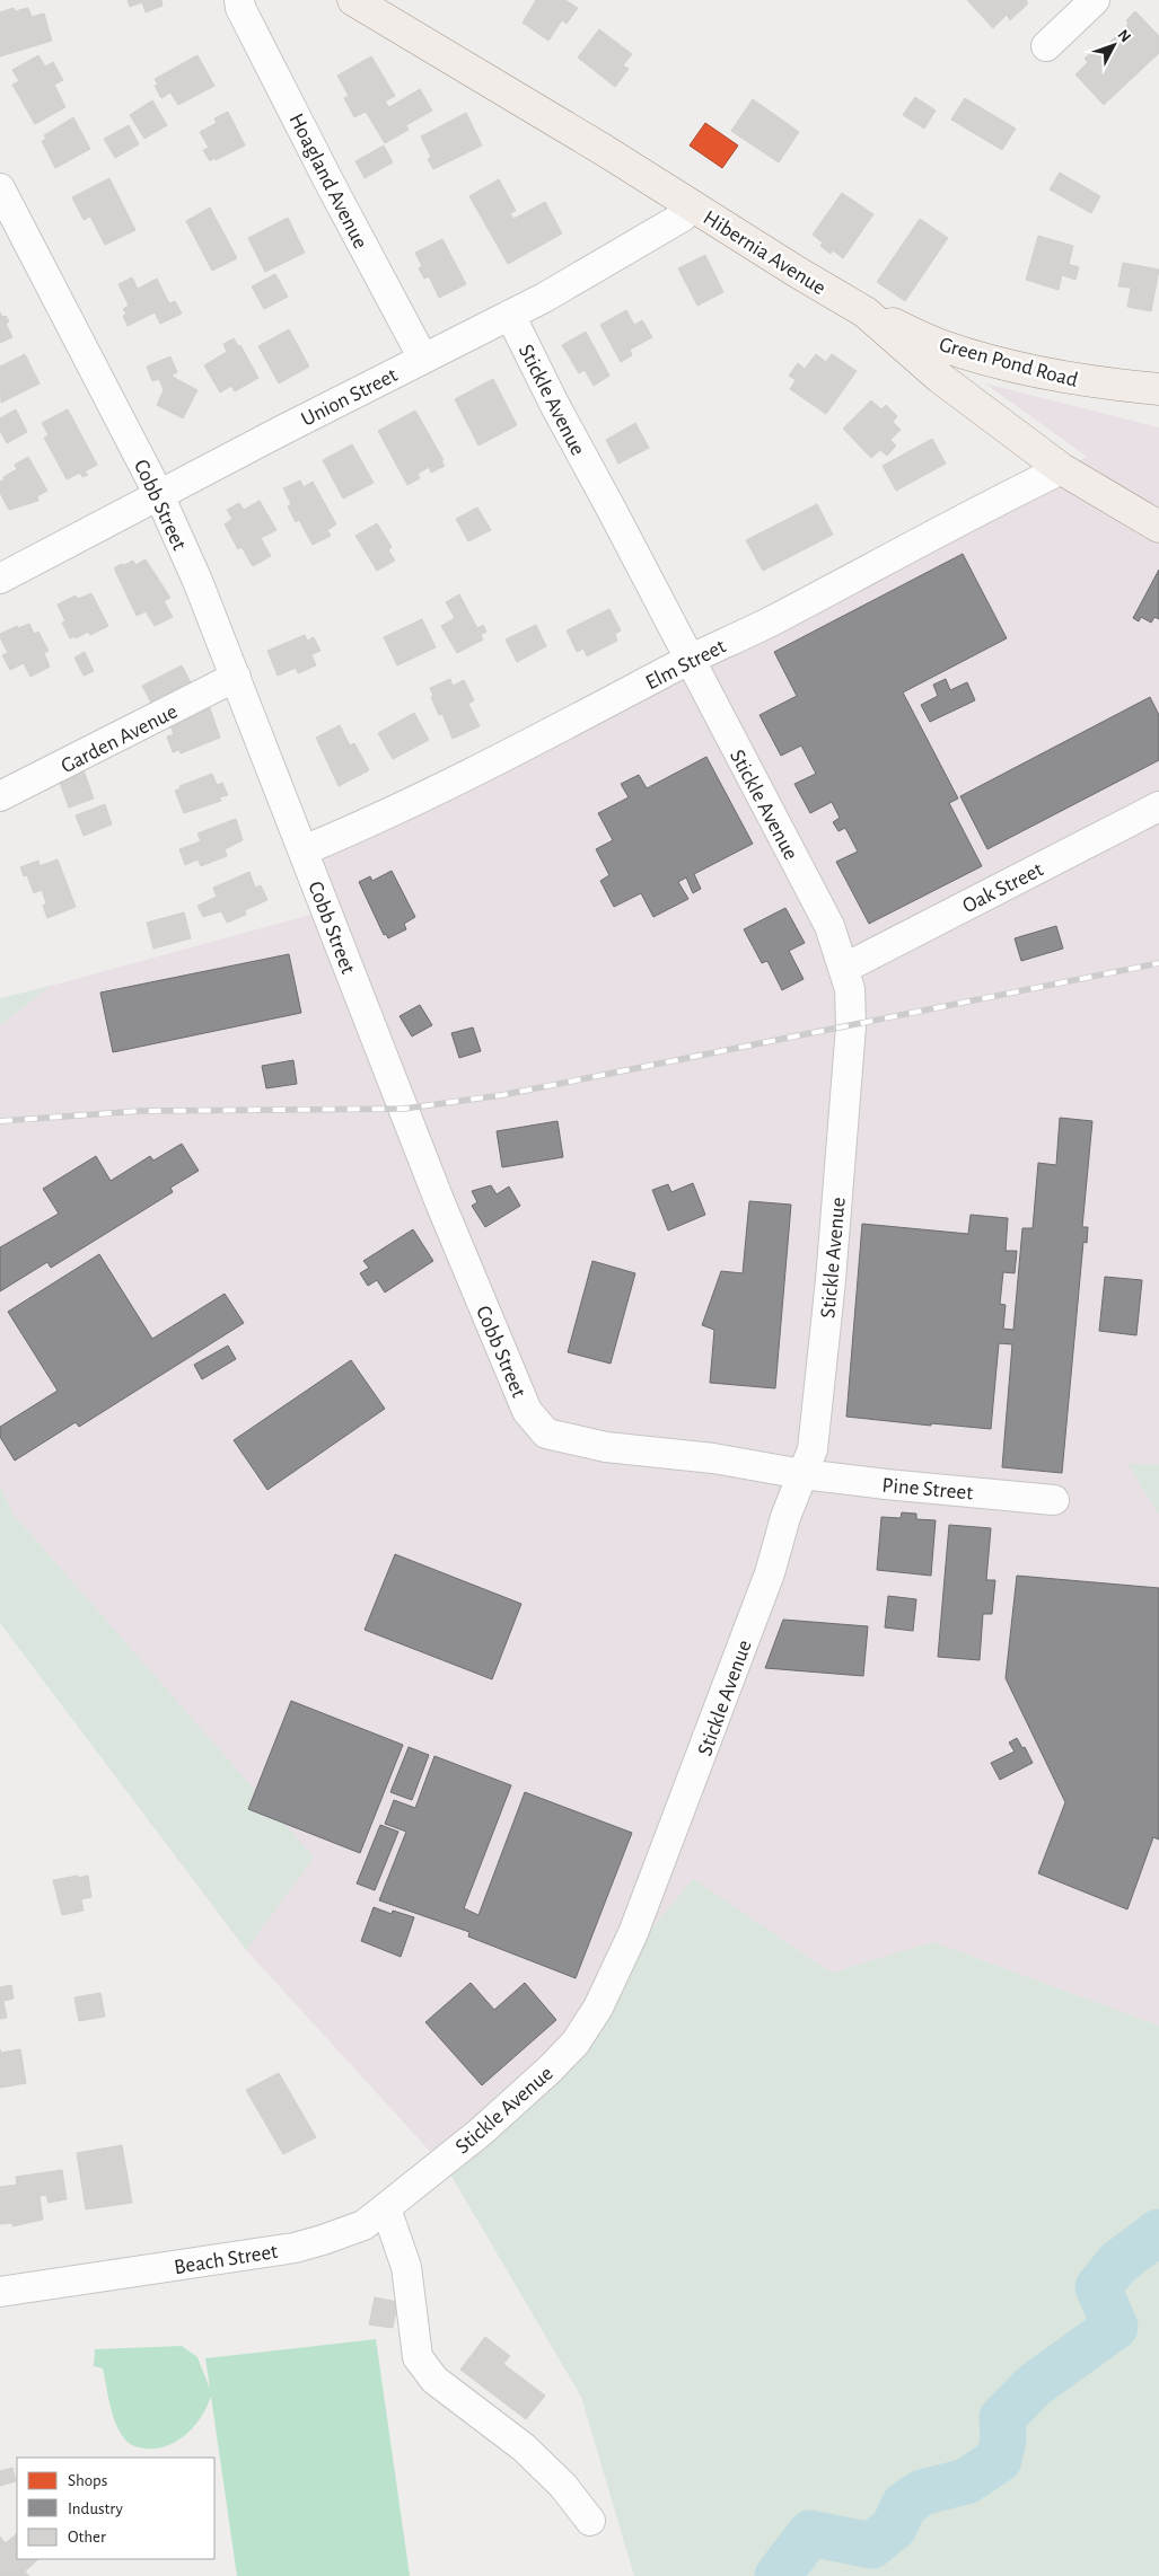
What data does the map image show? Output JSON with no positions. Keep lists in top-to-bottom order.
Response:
{
  "streets": {
    "main road": ["Hibernia Avenue", "Green Pond Road"],
    "street": [
      "Hoagland Avenue",
      "Union Street",
      "Stickle Avenue",
      "Cobb Street",
      "Elm Street",
      "Garden Avenue",
      "Oak Street",
      "Pine Street",
      "Beach Street"
    ]
  },
  "crossings": [
    ["Hoagland Avenue", "Union Street"],
    ["Hibernia Avenue", "Green Pond Road"],
    ["Hibernia Avenue", "Union Street"],
    ["Hibernia Avenue", "Elm Street"],
    ["Union Street", "Stickle Avenue"],
    ["Union Street", "Cobb Street"],
    ["Stickle Avenue", "Cobb Street"],
    ["Stickle Avenue", "Elm Street"],
    ["Stickle Avenue", "Oak Street"],
    ["Stickle Avenue", "Pine Street"],
    ["Stickle Avenue", "Beach Street"],
    ["Cobb Street", "Elm Street"],
    ["Cobb Street", "Garden Avenue"],
    ["Cobb Street", "Pine Street"]
  ],
  "legend": ["Shops", "Industry", "Other"],
  "north": "top right"
}
